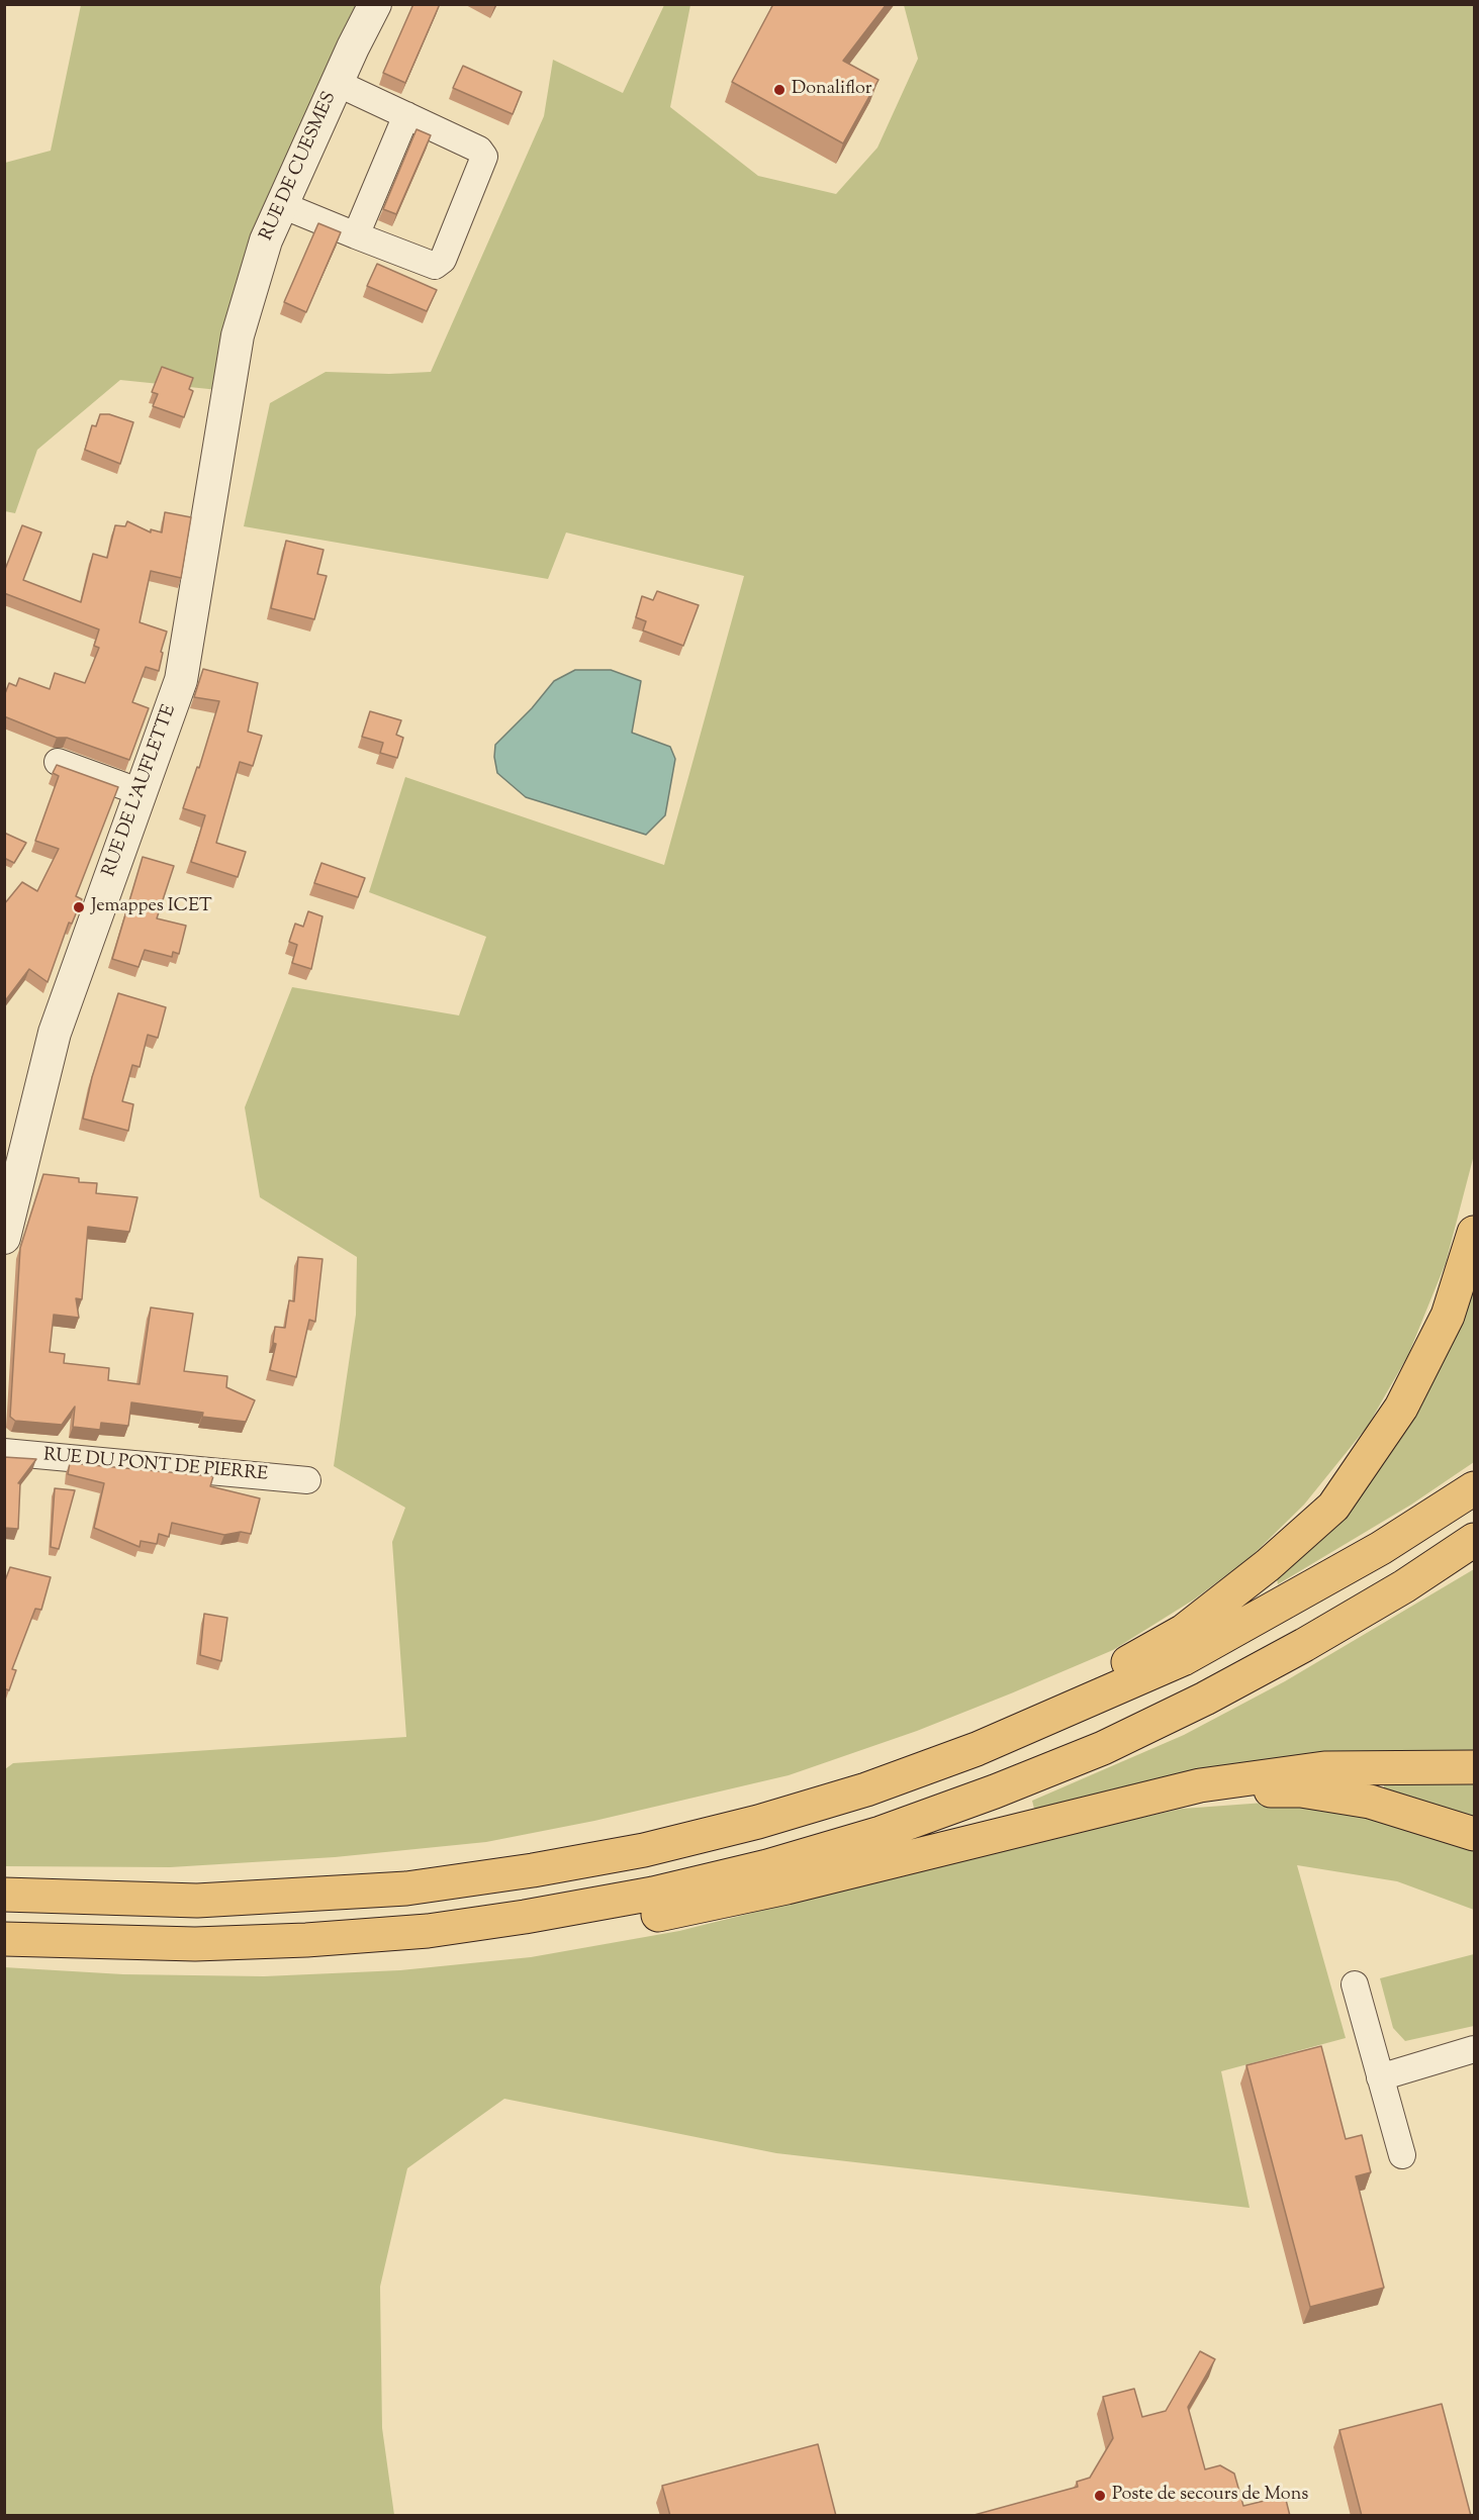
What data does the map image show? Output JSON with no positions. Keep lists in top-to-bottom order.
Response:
{
  "streets": {
    "street": ["RUE DE CUESMES", "RUE DE L'AUFLETTE", "RUE DU PONT DE PIERRE"]
  },
  "crossings": [
    ["RUE DE CUESMES", "RUE DE L'AUFLETTE"]
  ],
  "places": ["Donaliflor", "Jemappes ICET", "Poste de secours de Mons"]
}
